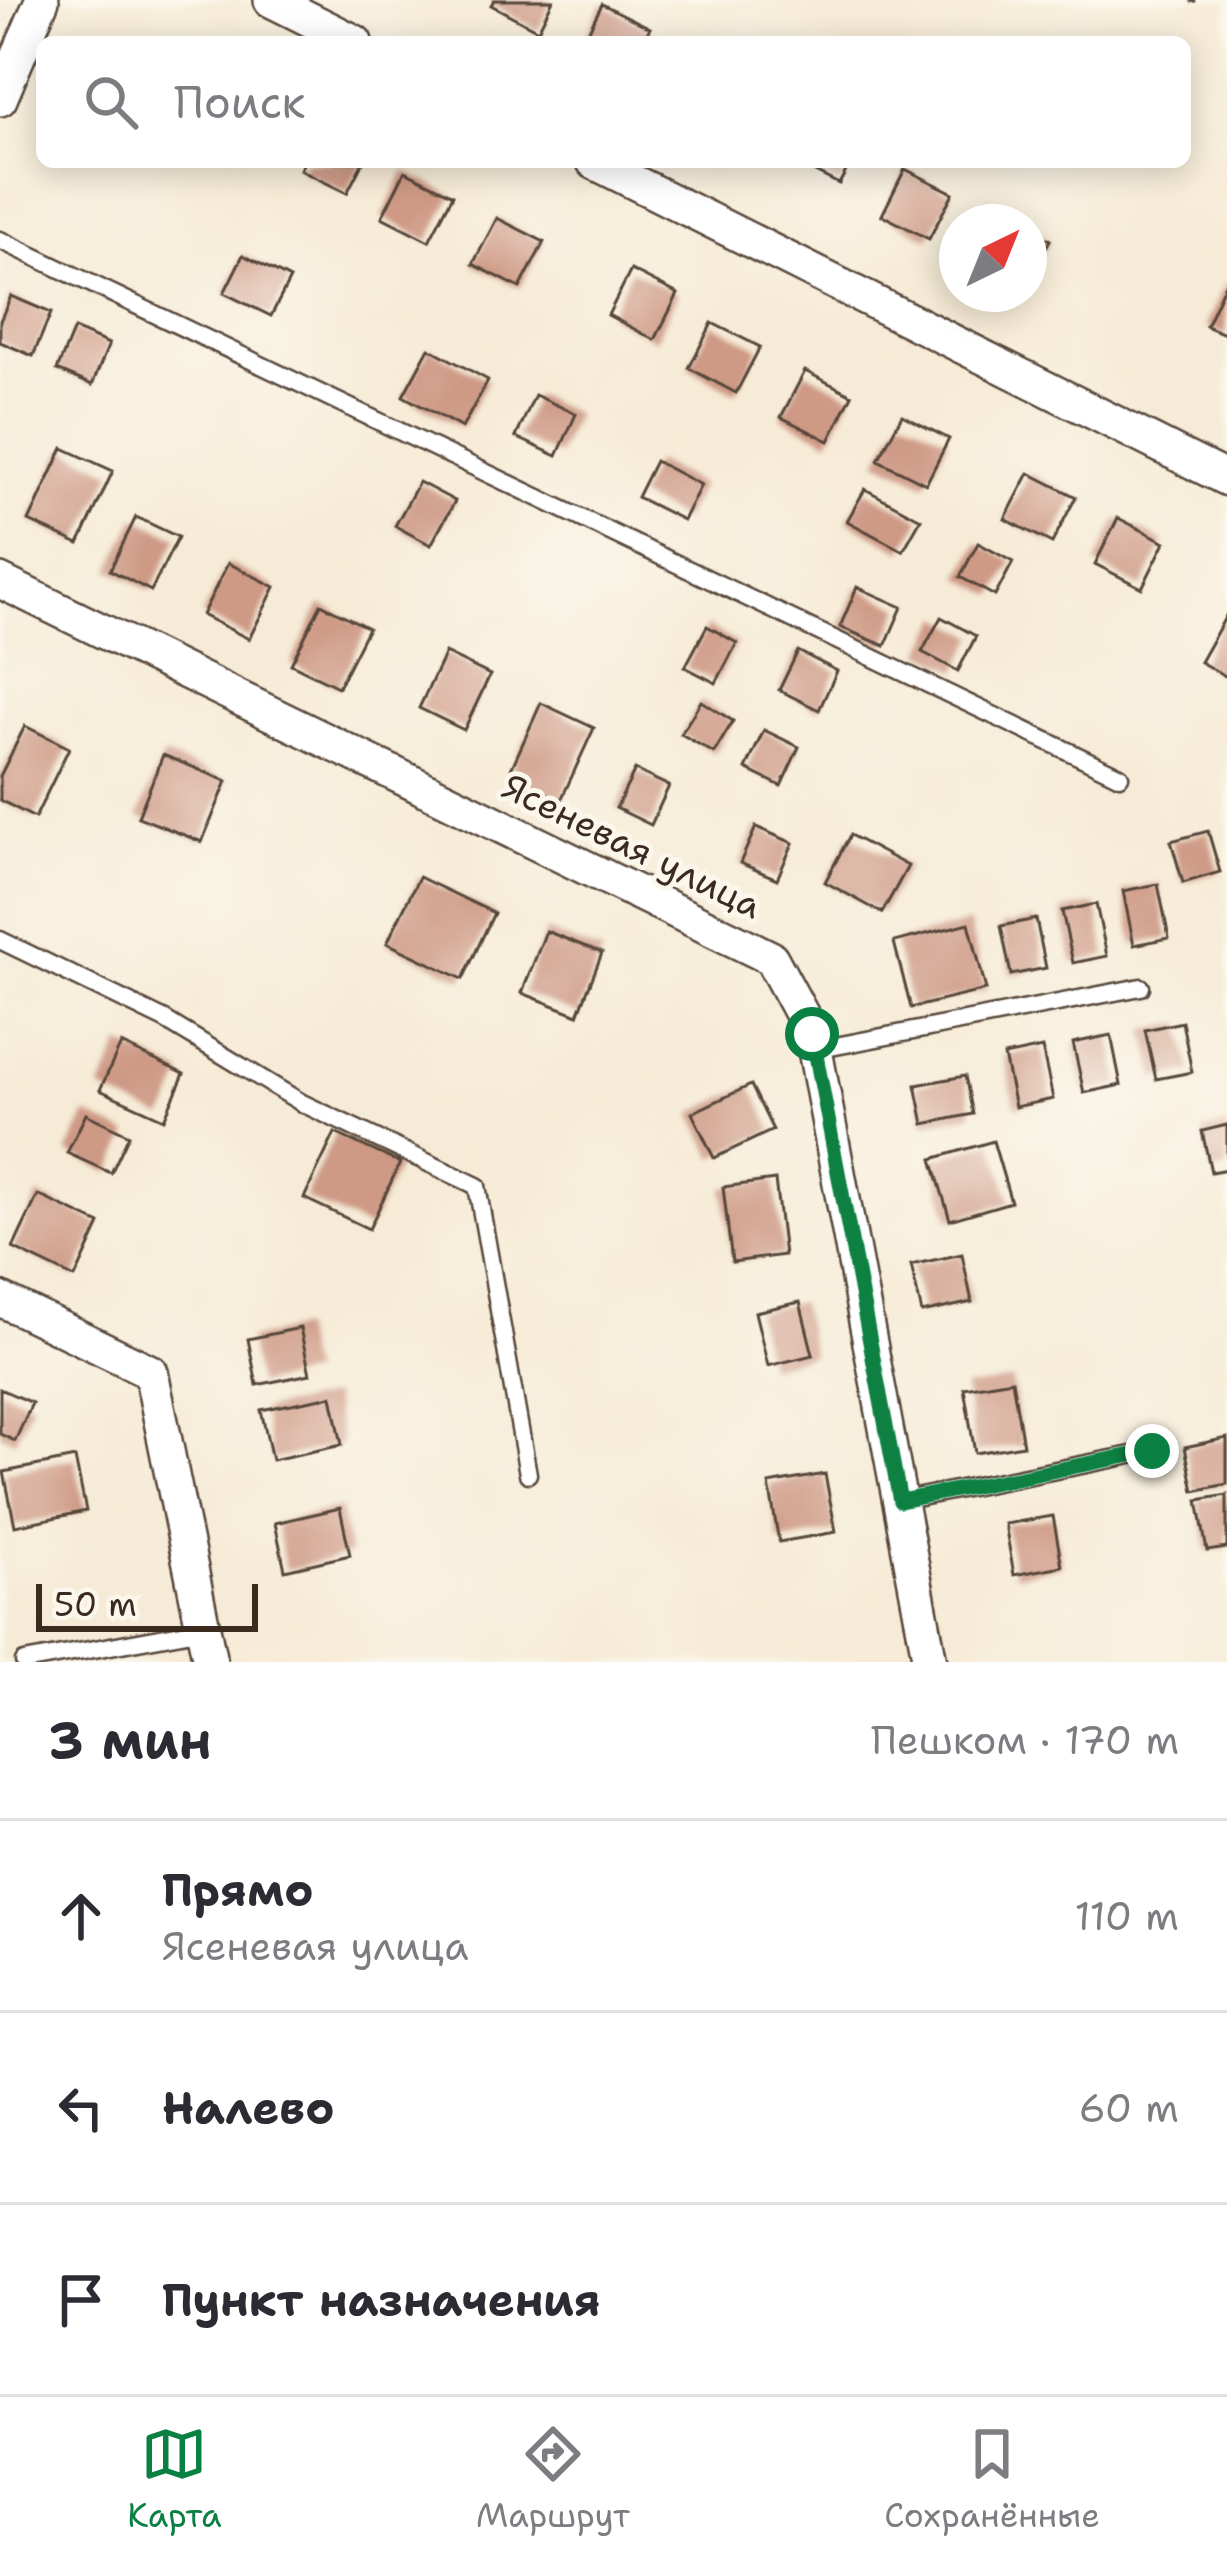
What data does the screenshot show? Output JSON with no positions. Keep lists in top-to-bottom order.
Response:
{
  "streets": {
    "street": ["Ясеневая улица"]
  },
  "scale_bar": "50 m",
  "north": "top right",
  "page": {
    "search": "Поиск",
    "scale": "50 m",
    "heading": ["3 мин", "Пешком · 170 m"],
    "list": [
      ["Прямо", "Ясеневая улица", "110 m"],
      ["Налево", "60 m"],
      "Пункт назначения"
    ],
    "nav": ["Карта", "Маршрут", "Сохранённые"]
  }
}
